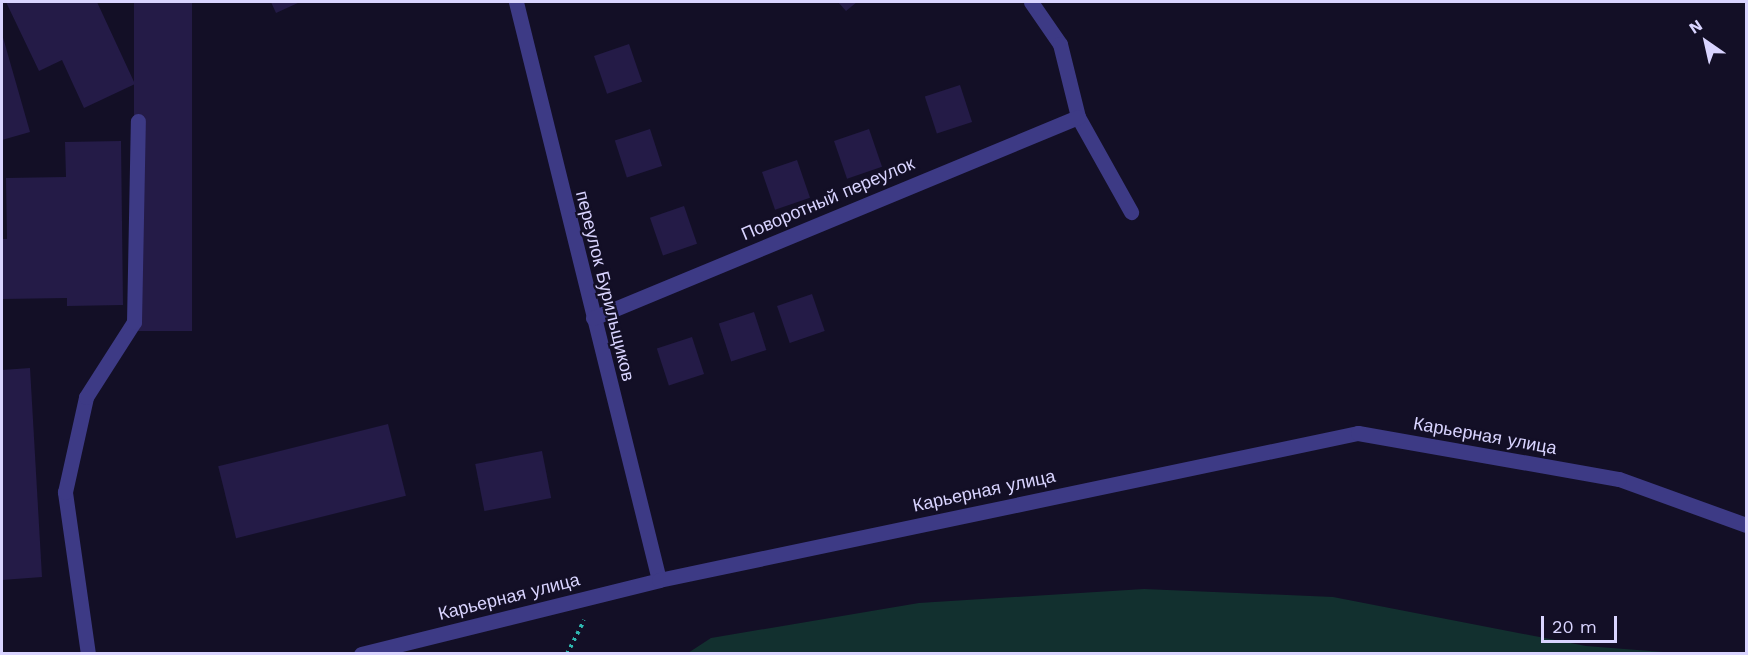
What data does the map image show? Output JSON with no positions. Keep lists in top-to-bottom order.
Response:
{
  "streets": {
    "street": ["Поворотный переулок", "переулок Бурильщиков", "Карьерная улица"]
  },
  "crossings": [
    ["Поворотный переулок", "переулок Бурильщиков"],
    ["переулок Бурильщиков", "Карьерная улица"]
  ],
  "scale_bar": "20 m",
  "north": "top left"
}
